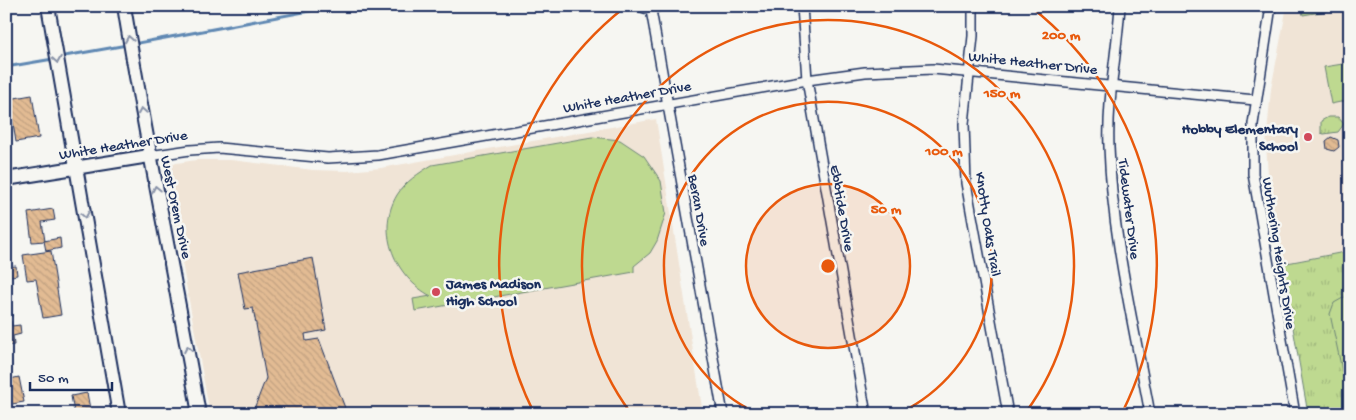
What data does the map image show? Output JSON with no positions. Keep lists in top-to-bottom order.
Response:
{
  "streets": {
    "main road": ["White Heather Drive", "West Orem Drive"],
    "street": [
      "Ebbtide Drive",
      "Tidewater Drive",
      "Beran Drive",
      "Knotty Oaks Trail",
      "Wuthering Heights Drive"
    ]
  },
  "crossings": [
    ["White Heather Drive", "West Orem Drive"],
    ["White Heather Drive", "Ebbtide Drive"],
    ["White Heather Drive", "Tidewater Drive"],
    ["White Heather Drive", "Beran Drive"],
    ["White Heather Drive", "Knotty Oaks Trail"],
    ["White Heather Drive", "Wuthering Heights Drive"]
  ],
  "places": ["Hobby Elementary School", "James Madison High School"],
  "scale_bar": "50 m",
  "rings": [
    "200 m",
    "150 m",
    "100 m",
    "50 m"
  ]
}
